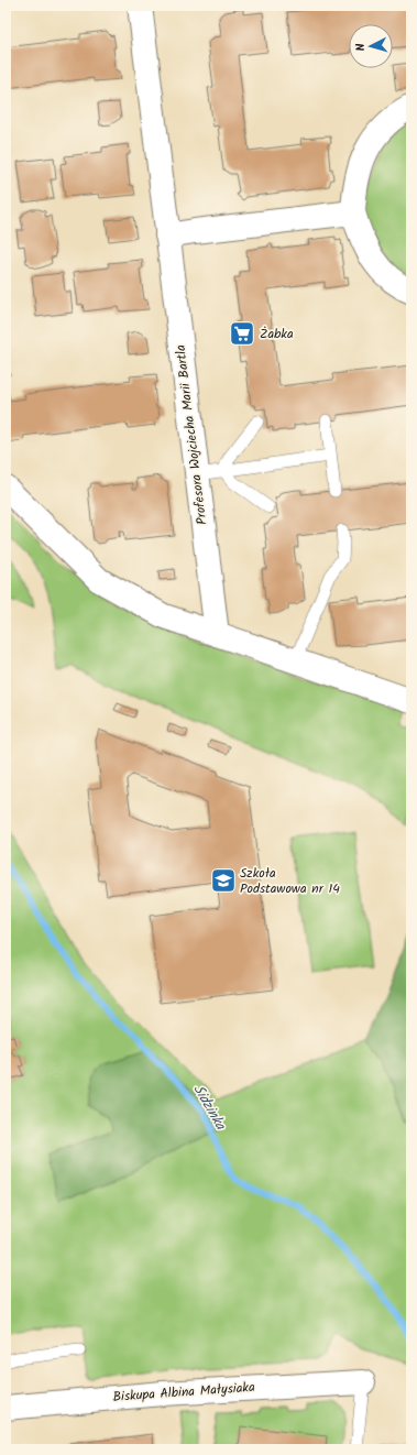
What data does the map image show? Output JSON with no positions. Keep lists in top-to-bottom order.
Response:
{
  "streets": {
    "street": ["Profesora Wojciecha Marii Bartla", "Biskupa Albina Małysiaka"]
  },
  "water": ["Sidzinka"],
  "places": {
    "supermarket": ["Żabka"],
    "school or university": ["Szkoła Podstawowa nr 14"]
  },
  "north": "left"
}
